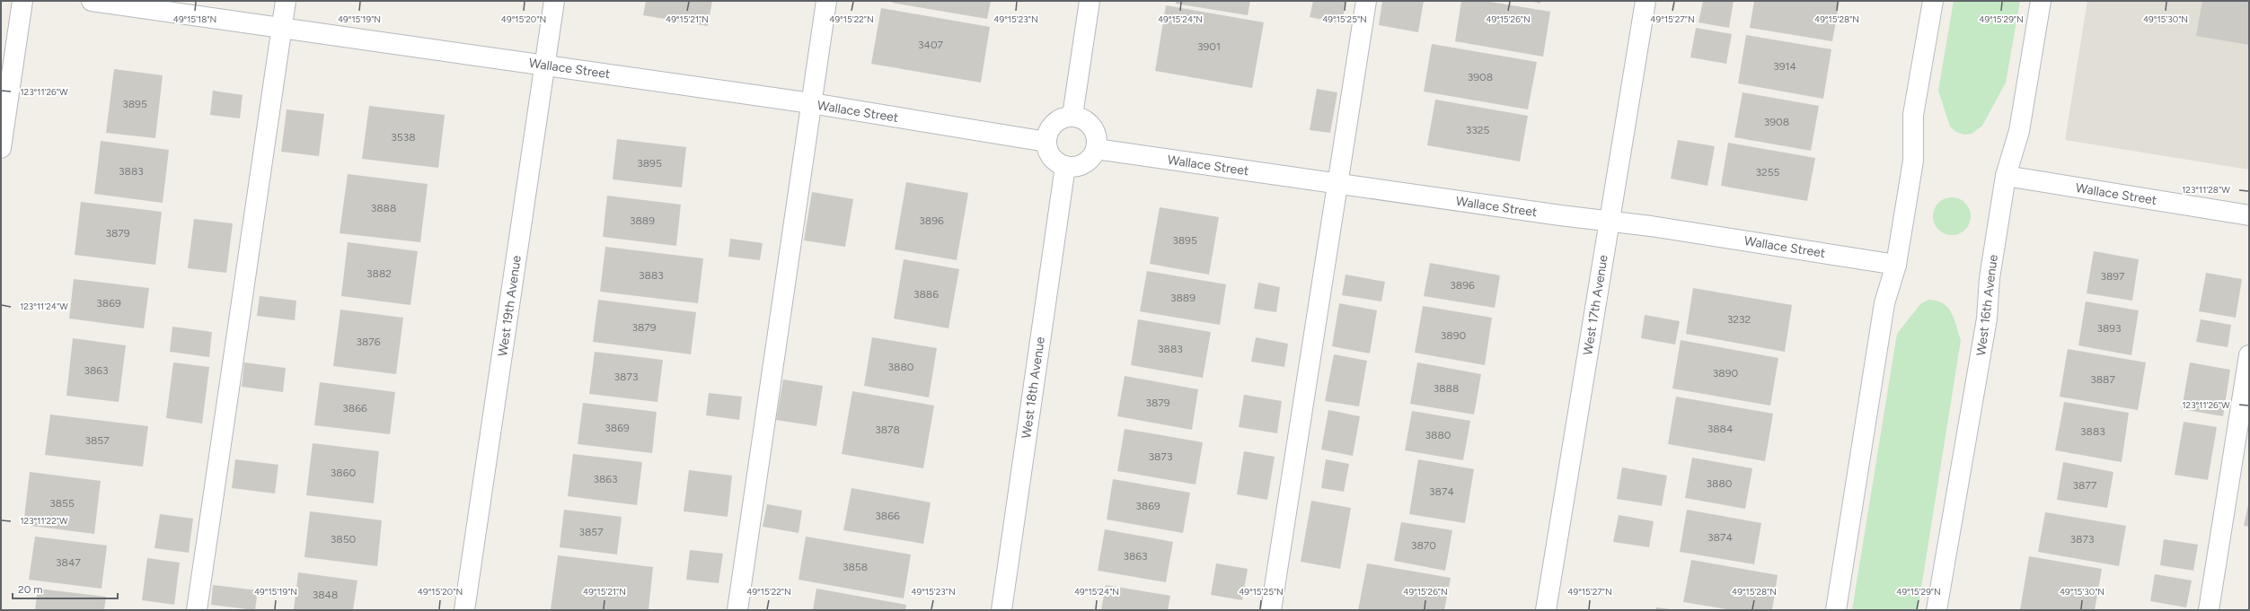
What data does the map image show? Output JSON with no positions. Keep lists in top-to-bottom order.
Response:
{
  "streets": {
    "street": [
      "Wallace Street",
      "West 17th Avenue",
      "West 16th Avenue",
      "West 19th Avenue",
      "West 18th Avenue"
    ]
  },
  "crossings": [
    ["Wallace Street", "West 17th Avenue"],
    ["Wallace Street", "West 16th Avenue"],
    ["Wallace Street", "West 19th Avenue"],
    ["Wallace Street", "West 18th Avenue"]
  ],
  "house_numbers": [
    "3407",
    "3901",
    "3914",
    "3908",
    "3895",
    "3908",
    "3325",
    "3538",
    "3895",
    "3883",
    "3255",
    "3888",
    "3889",
    "3896",
    "3879",
    "3895",
    "3882",
    "3883",
    "3897",
    "3896",
    "3886",
    "3889",
    "3869",
    "3232",
    "3879",
    "3893",
    "3890",
    "3876",
    "3883",
    "3880",
    "3863",
    "3890",
    "3873",
    "3887",
    "3888",
    "3879",
    "3866",
    "3869",
    "3884",
    "3878",
    "3883",
    "3880",
    "3857",
    "3873",
    "3860",
    "3863",
    "3880",
    "3877",
    "3874",
    "3855",
    "3869",
    "3866",
    "3857",
    "3874",
    "3850",
    "3873",
    "3870",
    "3863",
    "3847",
    "3858",
    "3848"
  ],
  "scale_bar": "20 m",
  "coordinates": [
    "49°15'18\"N",
    "49°15'19\"N",
    "49°15'20\"N",
    "49°15'21\"N",
    "49°15'22\"N",
    "49°15'23\"N",
    "49°15'24\"N",
    "49°15'25\"N",
    "49°15'26\"N",
    "49°15'27\"N",
    "49°15'28\"N",
    "49°15'29\"N",
    "49°15'30\"N",
    "123°11'26\"W",
    "123°11'28\"W",
    "123°11'24\"W",
    "123°11'22\"W"
  ]
}
